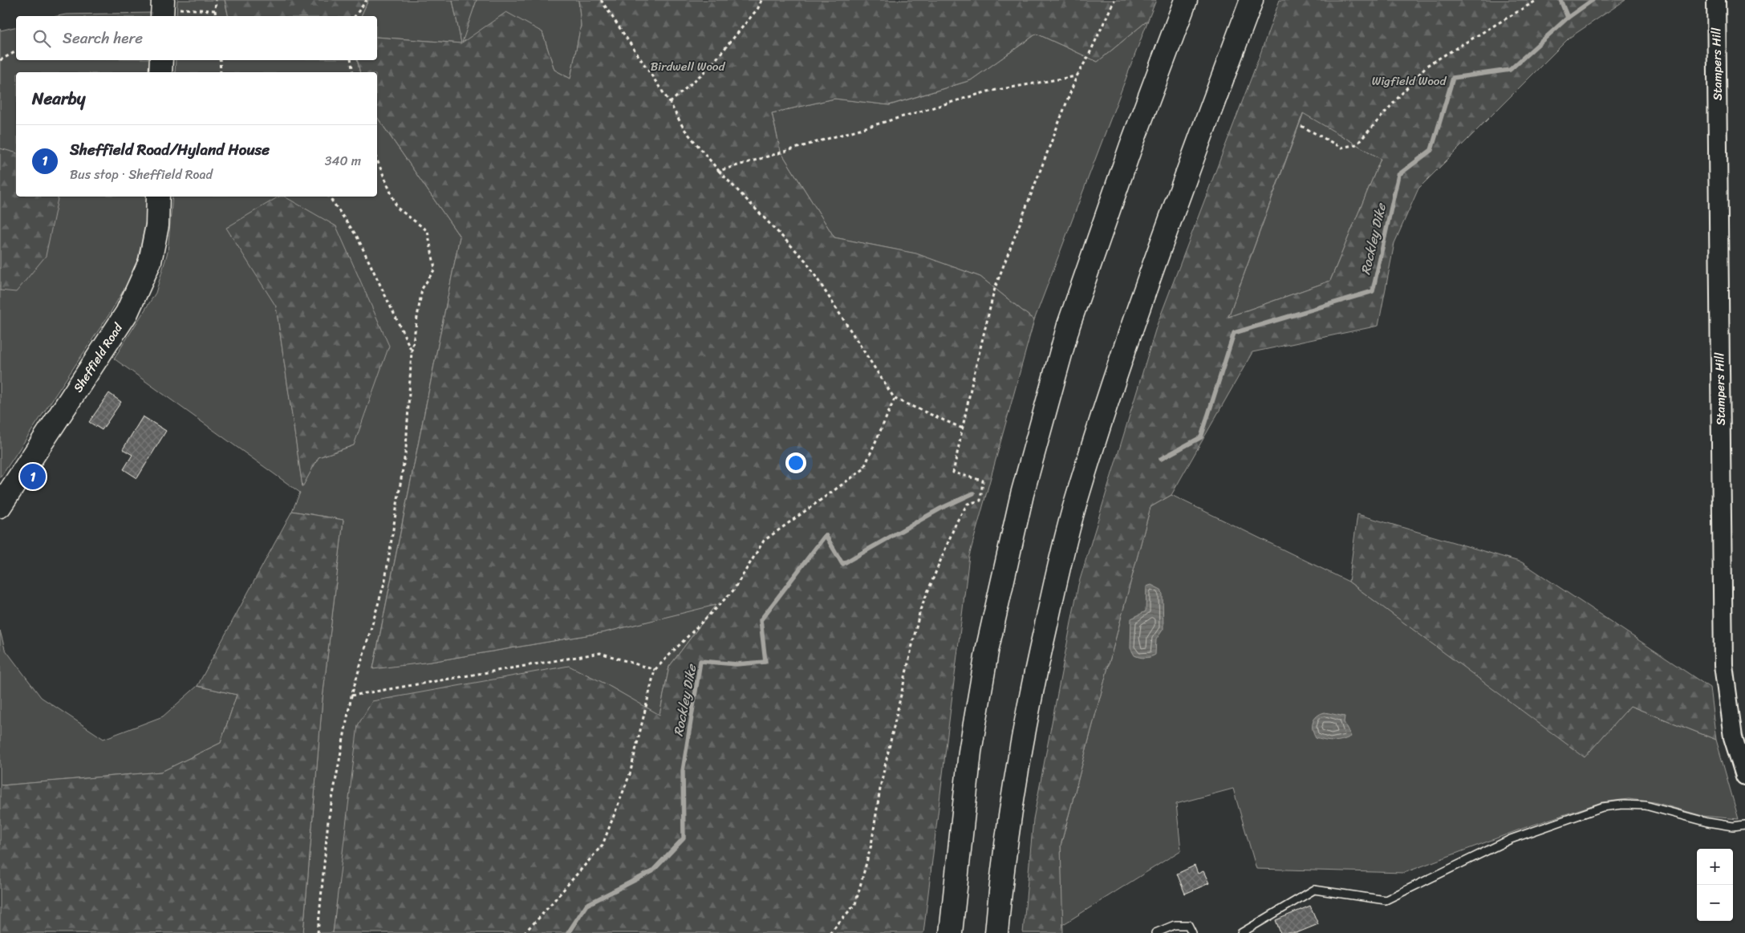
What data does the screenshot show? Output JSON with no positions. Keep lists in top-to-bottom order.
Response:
{
  "streets": {
    "highway": ["Sheffield Road"],
    "street": ["Stampers Hill"]
  },
  "water": ["Rockley Dike"],
  "parks": ["Birdwell Wood", "Wigfield Wood"],
  "page": {
    "search": "Search here",
    "heading": "Nearby",
    "list": [
      {
        "mark": "1",
        "name": "Sheffield Road/Hyland House",
        "note": "Bus stop · Sheffield Road",
        "value": "340 m"
      }
    ],
    "pins": "1",
    "map_buttons": ["+", "−"]
  }
}
